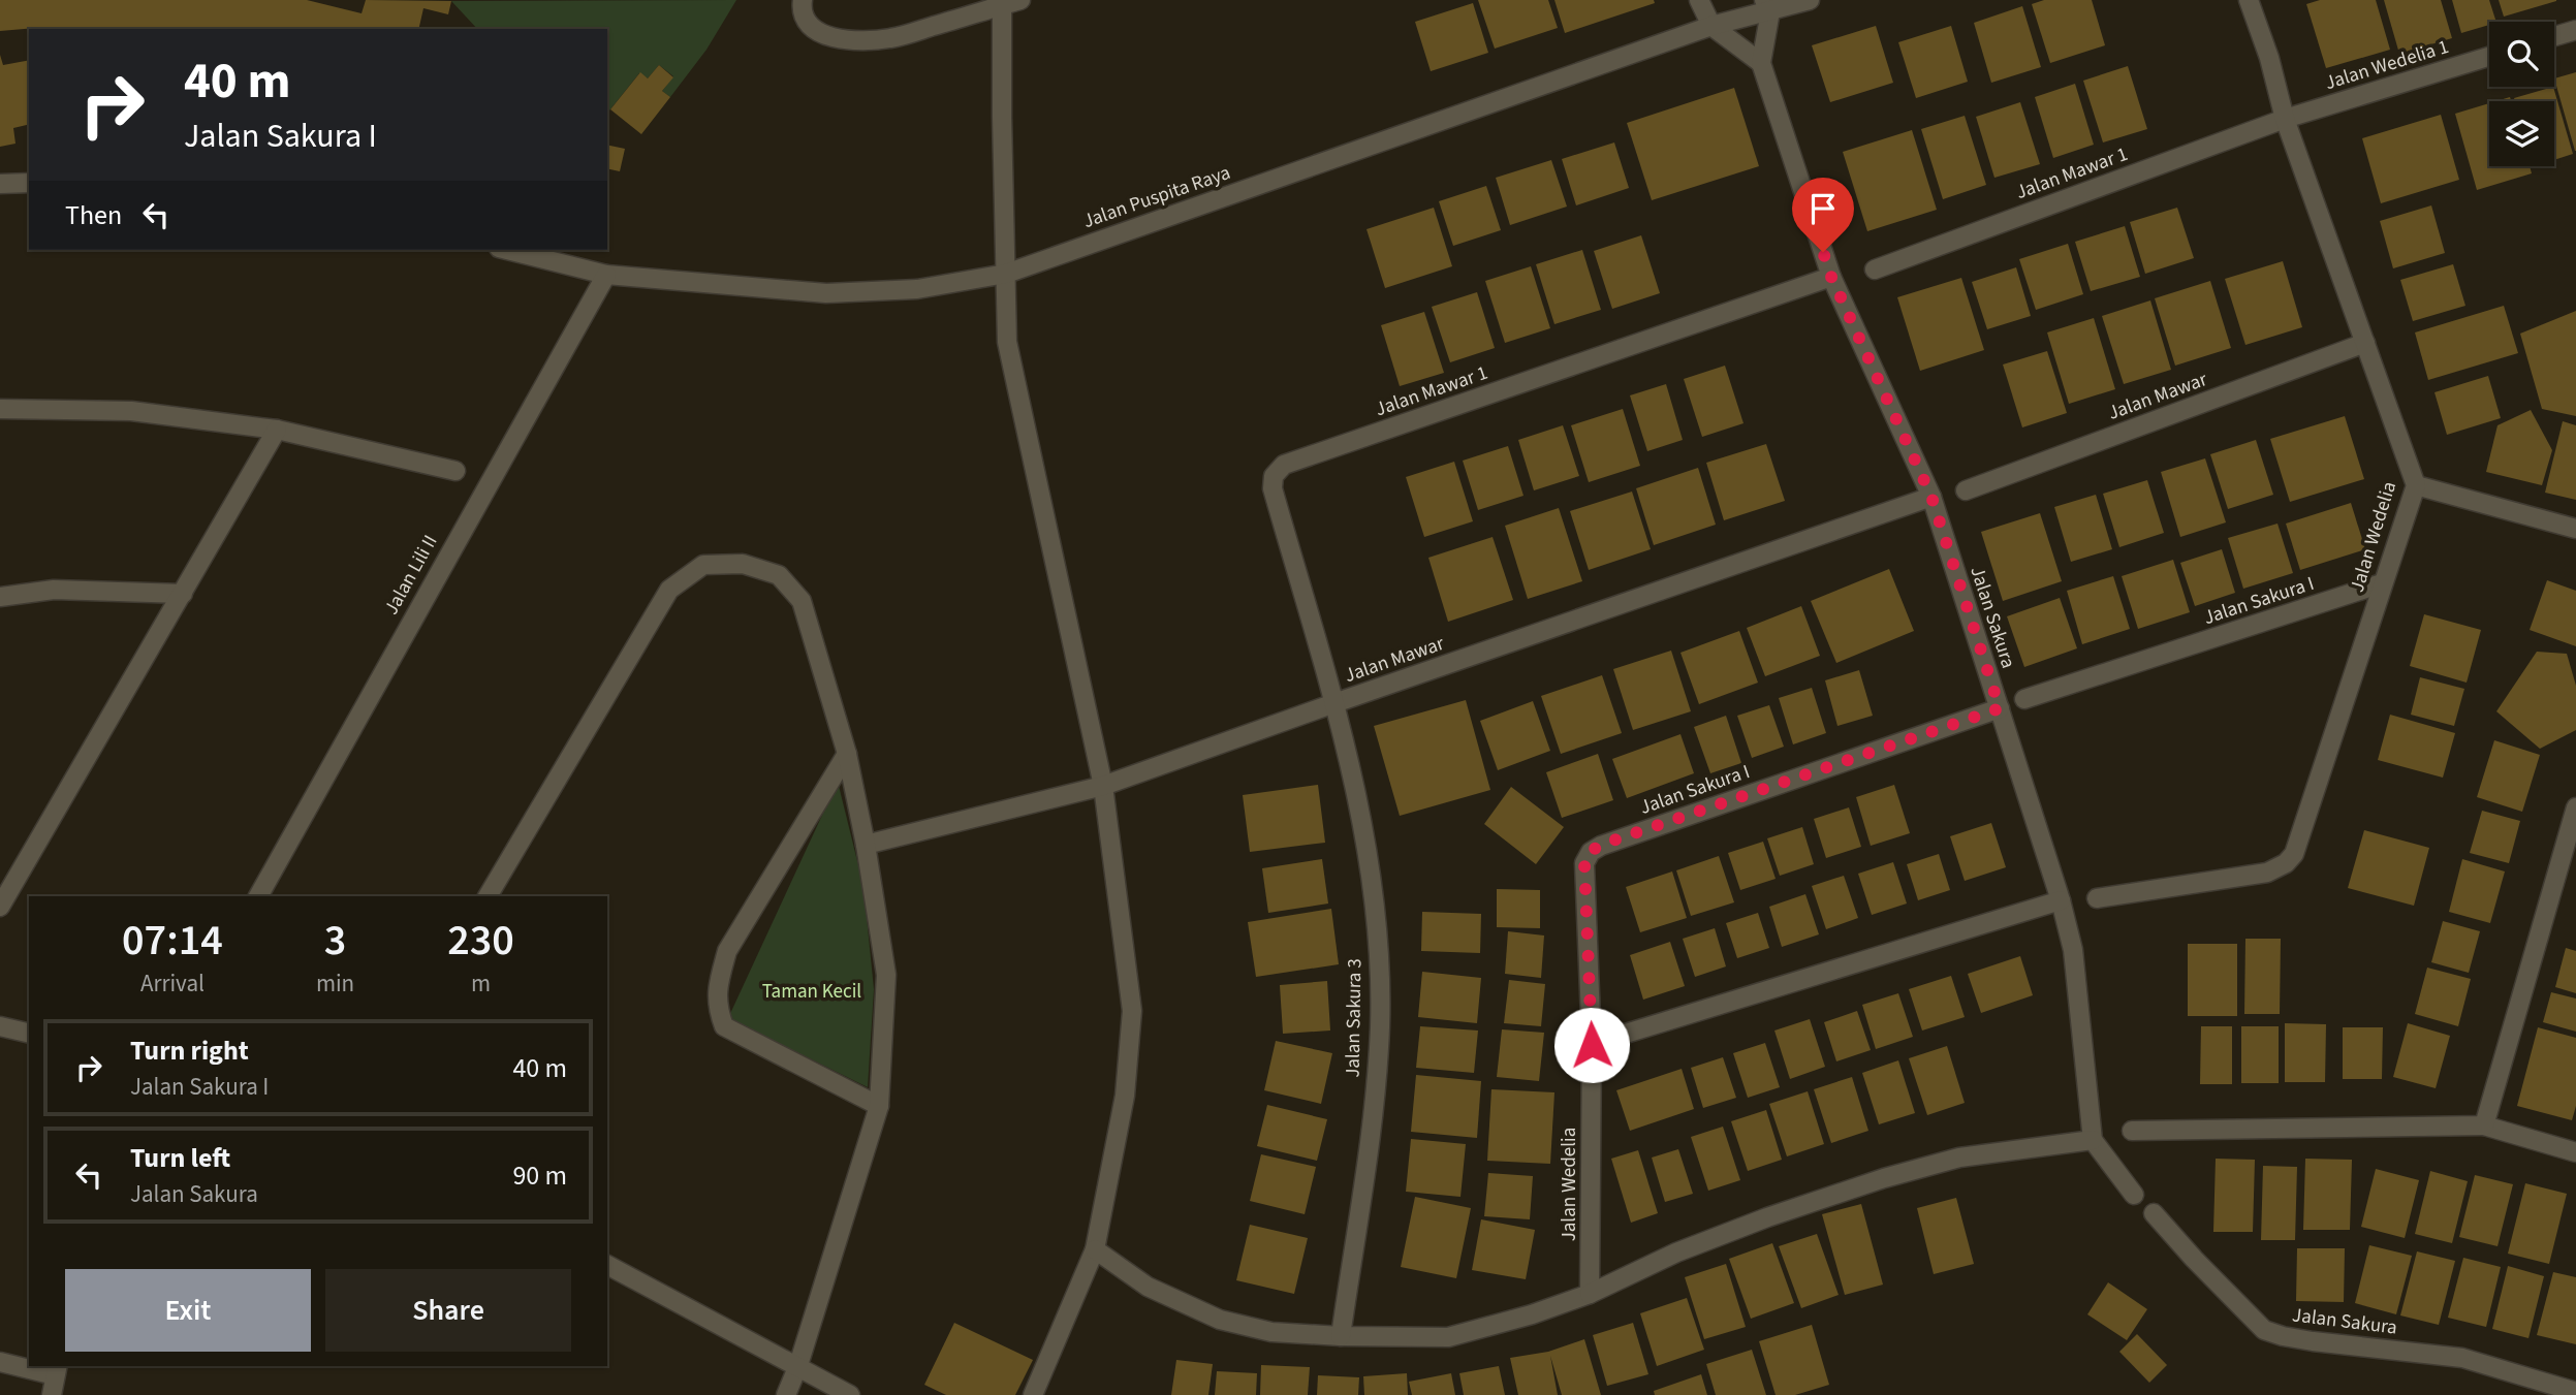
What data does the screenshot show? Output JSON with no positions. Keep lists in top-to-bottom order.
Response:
{
  "streets": {
    "street": [
      "Jalan Wedelia 1",
      "Jalan Mawar 1",
      "Jalan Puspita Raya",
      "Jalan Mawar",
      "Jalan Wedelia",
      "Jalan Lili II",
      "Jalan Sakura I",
      "Jalan Sakura",
      "Jalan Sakura 3"
    ]
  },
  "crossings": [
    ["Jalan Wedelia 1", "Jalan Mawar 1"],
    ["Jalan Wedelia 1", "Jalan Wedelia"],
    ["Jalan Mawar 1", "Jalan Mawar"],
    ["Jalan Mawar 1", "Jalan Wedelia"],
    ["Jalan Mawar 1", "Jalan Sakura"],
    ["Jalan Mawar 1", "Jalan Sakura 3"],
    ["Jalan Puspita Raya", "Jalan Lili II"],
    ["Jalan Puspita Raya", "Jalan Sakura"],
    ["Jalan Mawar", "Jalan Wedelia"],
    ["Jalan Mawar", "Jalan Sakura"],
    ["Jalan Mawar", "Jalan Sakura 3"],
    ["Jalan Wedelia", "Jalan Sakura I"],
    ["Jalan Sakura I", "Jalan Sakura"]
  ],
  "parks": ["Taman Kecil"],
  "page": {
    "turn": ["40 m", "Jalan Sakura I"],
    "then": "Then",
    "eta": [
      "07:14",
      "Arrival",
      "3",
      "min",
      "230",
      "m"
    ],
    "list": [
      {
        "name": "Turn right",
        "note": "Jalan Sakura I",
        "value": "40 m"
      },
      {
        "name": "Turn left",
        "note": "Jalan Sakura",
        "value": "90 m"
      }
    ],
    "buttons": ["Exit", "Share"]
  }
}
